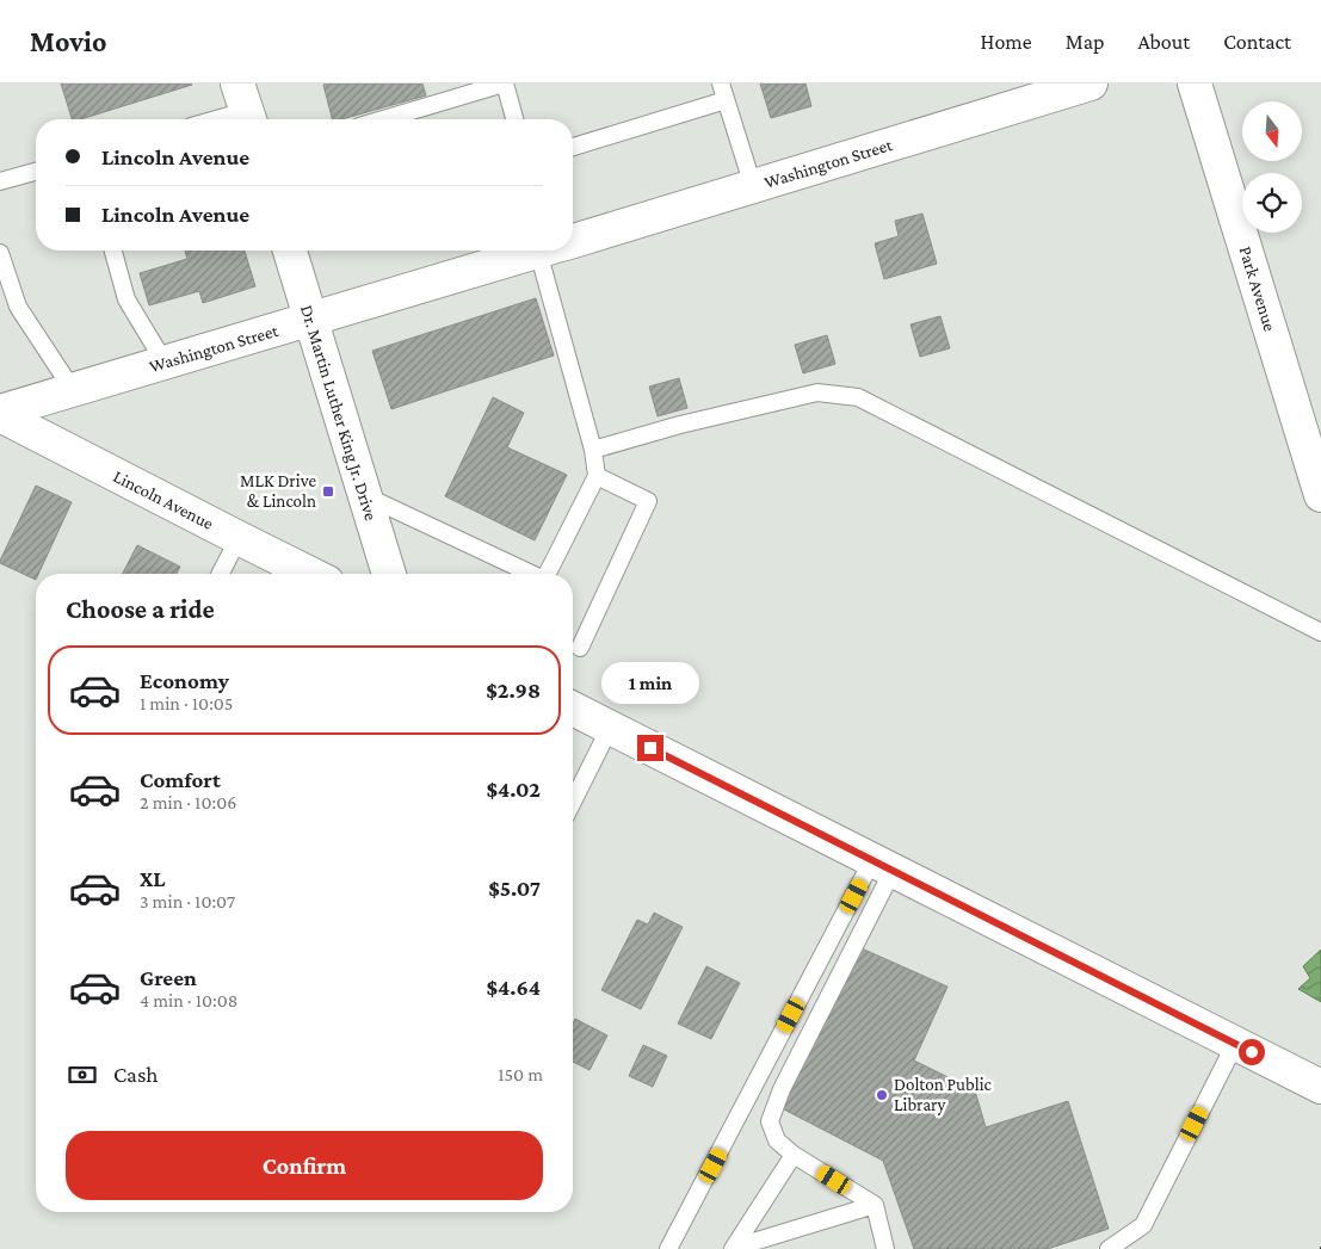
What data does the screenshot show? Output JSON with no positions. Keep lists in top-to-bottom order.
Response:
{
  "streets": {
    "street": [
      "Washington Street",
      "Park Avenue",
      "Dr. Martin Luther King Jr. Drive",
      "Lincoln Avenue"
    ]
  },
  "crossings": [
    ["Washington Street", "Dr. Martin Luther King Jr. Drive"],
    ["Washington Street", "Lincoln Avenue"]
  ],
  "places": {
    "transit": ["MLK Drive & Lincoln"],
    "other": ["Dolton Public Library"]
  },
  "north": "bottom",
  "page": {
    "header": "Movio",
    "nav": [
      "Home",
      "Map",
      "About",
      "Contact"
    ],
    "banner": ["Lincoln Avenue", "Lincoln Avenue"],
    "heading": "Choose a ride",
    "list": [
      {
        "name": "Economy",
        "note": "1 min · 10:05",
        "value": "$2.98"
      },
      {
        "name": "Comfort",
        "note": "2 min · 10:06",
        "value": "$4.02"
      },
      {
        "name": "XL",
        "note": "3 min · 10:07",
        "value": "$5.07"
      },
      {
        "name": "Green",
        "note": "4 min · 10:08",
        "value": "$4.64"
      }
    ],
    "bubble": "1 min",
    "pay": ["Cash", "150 m"],
    "buttons": "Confirm"
  }
}
